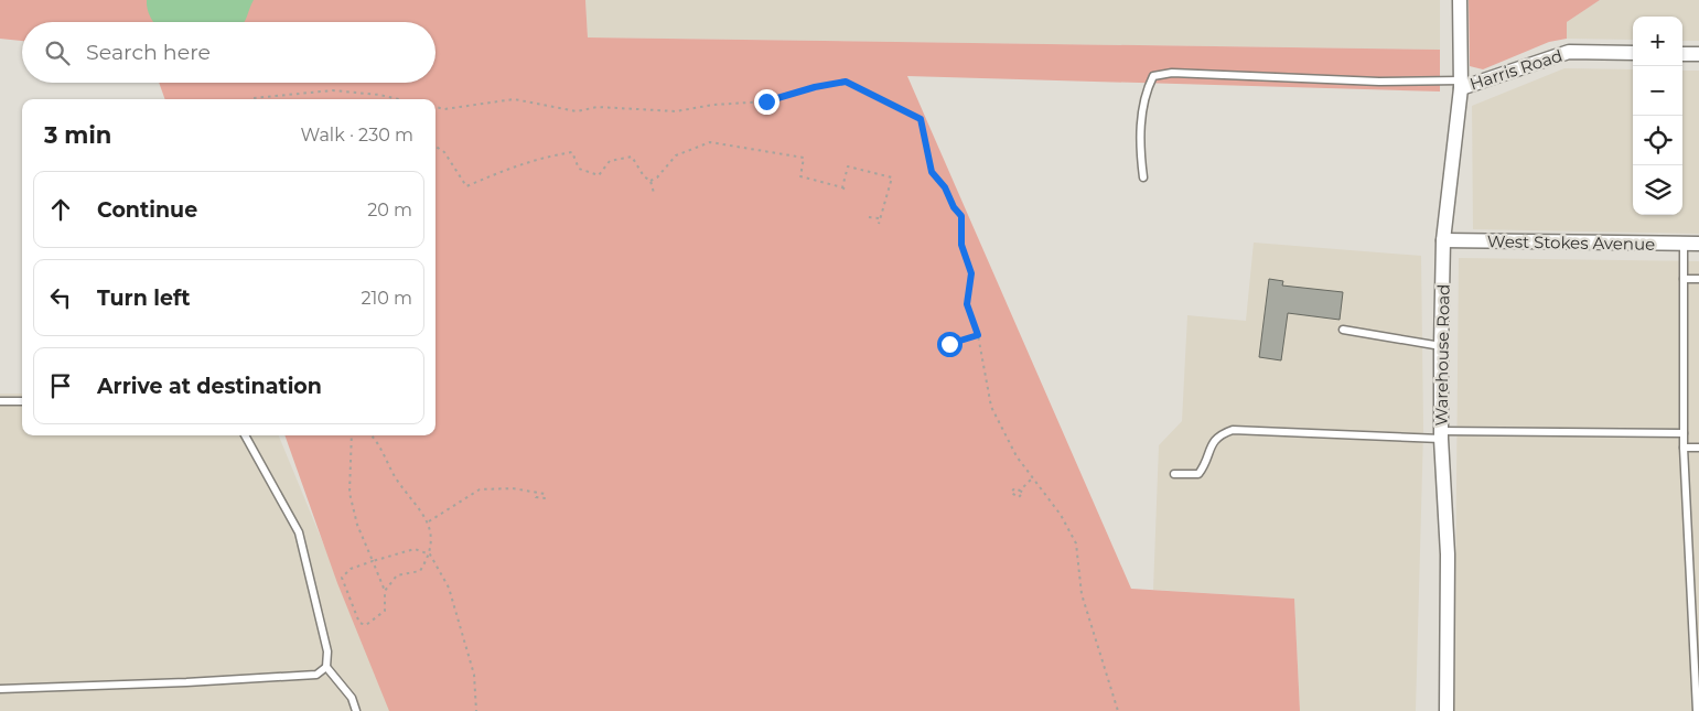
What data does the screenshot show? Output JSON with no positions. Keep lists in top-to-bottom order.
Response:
{
  "streets": {
    "street": ["Harris Road", "West Stokes Avenue", "Warehouse Road"]
  },
  "crossings": [
    ["Harris Road", "Warehouse Road"],
    ["West Stokes Avenue", "Warehouse Road"]
  ],
  "page": {
    "map_buttons": ["+", "−"],
    "search": "Search here",
    "heading": ["3 min", "Walk · 230 m"],
    "list": [
      ["Continue", "20 m"],
      ["Turn left", "210 m"],
      "Arrive at destination"
    ]
  }
}
